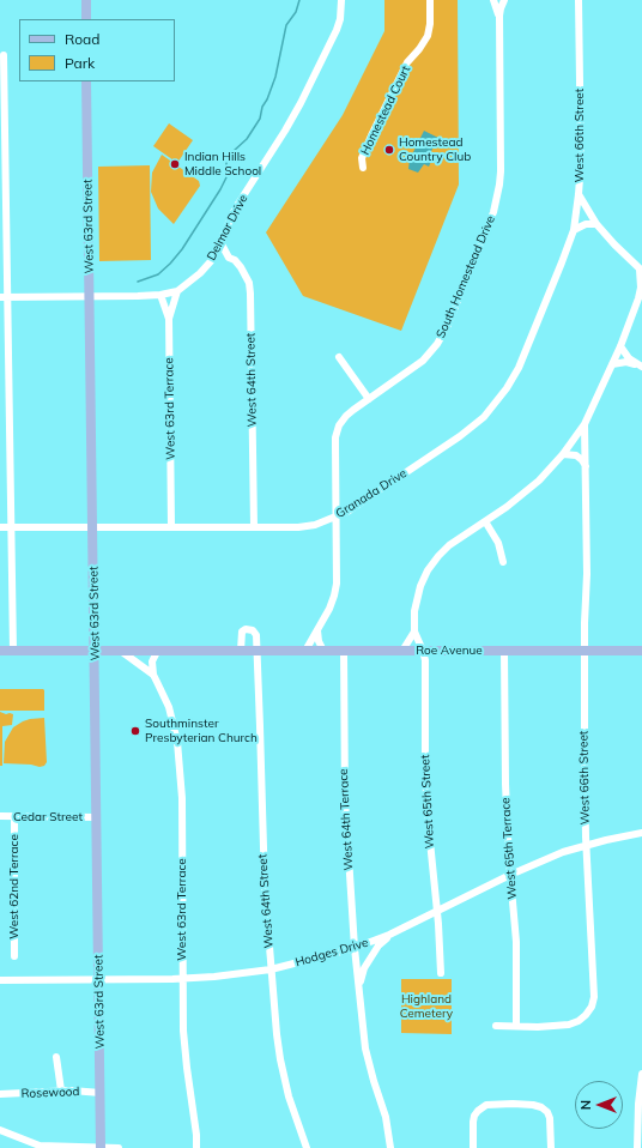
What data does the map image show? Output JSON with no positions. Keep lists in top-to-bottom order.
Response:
{
  "streets": {
    "main road": ["West 63rd Street", "Roe Avenue"],
    "street": [
      "Homestead Court",
      "West 66th Street",
      "Delmar Drive",
      "South Homestead Drive",
      "West 64th Street",
      "West 63rd Terrace",
      "Granada Drive",
      "West 65th Street",
      "Cedar Street",
      "West 64th Terrace",
      "West 65th Terrace",
      "West 62nd Terrace",
      "Hodges Drive",
      "Rosewood"
    ]
  },
  "crossings": [
    ["West 66th Street", "Granada Drive"],
    ["West 66th Street", "Roe Avenue"],
    ["West 66th Street", "West 65th Street"],
    ["West 66th Street", "West 65th Terrace"],
    ["West 66th Street", "Hodges Drive"],
    ["West 63rd Street", "Delmar Drive"],
    ["West 63rd Street", "Granada Drive"],
    ["West 63rd Street", "Roe Avenue"],
    ["West 63rd Street", "Cedar Street"],
    ["West 63rd Street", "Hodges Drive"],
    ["West 63rd Street", "Rosewood"],
    ["Delmar Drive", "West 64th Street"],
    ["Delmar Drive", "West 63rd Terrace"],
    ["South Homestead Drive", "Granada Drive"],
    ["South Homestead Drive", "Roe Avenue"],
    ["West 64th Street", "Granada Drive"],
    ["West 64th Street", "Roe Avenue"],
    ["West 64th Street", "Hodges Drive"],
    ["West 63rd Terrace", "Granada Drive"],
    ["West 63rd Terrace", "Roe Avenue"],
    ["West 63rd Terrace", "Hodges Drive"],
    ["Roe Avenue", "West 65th Street"],
    ["Roe Avenue", "West 64th Terrace"],
    ["Roe Avenue", "West 65th Terrace"],
    ["West 65th Street", "Hodges Drive"],
    ["Cedar Street", "West 62nd Terrace"],
    ["West 64th Terrace", "Hodges Drive"],
    ["West 65th Terrace", "Hodges Drive"]
  ],
  "parks": ["Highland Cemetery"],
  "places": ["Homestead Country Club", "Indian Hills Middle School", "Southminster Presbyterian Church"],
  "legend": ["Road", "Park"],
  "north": "left"
}
